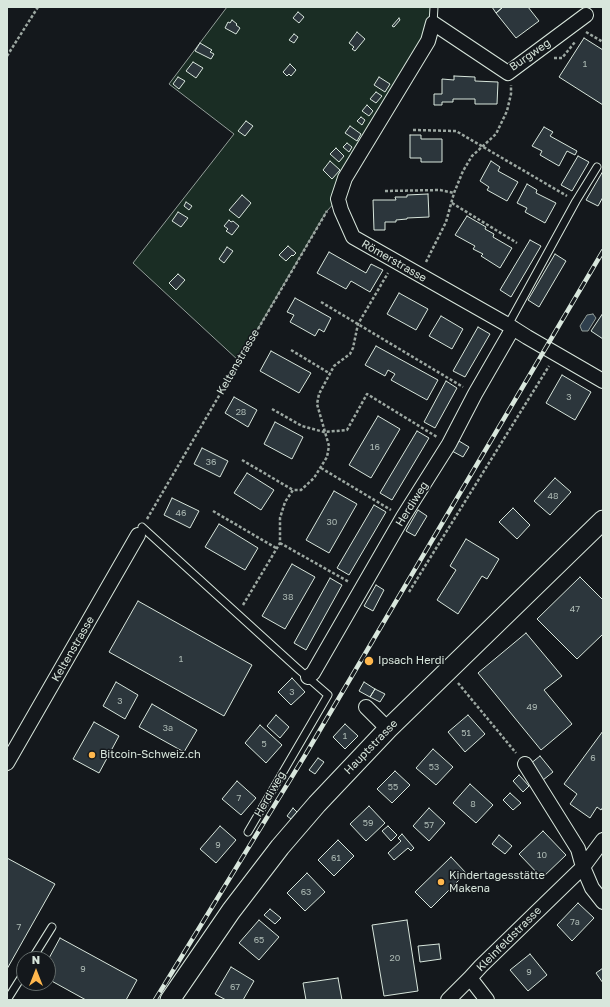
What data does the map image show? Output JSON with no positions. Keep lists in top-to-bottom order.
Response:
{
  "streets": {
    "main road": ["Hauptstrasse"],
    "street": [
      "Burgweg",
      "Römerstrasse",
      "Keltenstrasse",
      "Herdiweg",
      "Kleinfeldstrasse"
    ]
  },
  "crossings": [
    ["Römerstrasse", "Keltenstrasse"],
    ["Römerstrasse", "Herdiweg"],
    ["Keltenstrasse", "Herdiweg"]
  ],
  "places": ["Ipsach Herdi", "Bitcoin-Schweiz.ch", "Kindertagesstätte Makena"],
  "house_numbers": [
    "1",
    "3",
    "28",
    "16",
    "36",
    "48",
    "46",
    "30",
    "38",
    "47",
    "1",
    "3",
    "3",
    "49",
    "3a",
    "51",
    "1",
    "5",
    "6",
    "53",
    "55",
    "7",
    "8",
    "59",
    "57",
    "9",
    "10",
    "61",
    "63",
    "7a",
    "7",
    "65",
    "20",
    "9",
    "9",
    "67"
  ],
  "north": "top"
}
